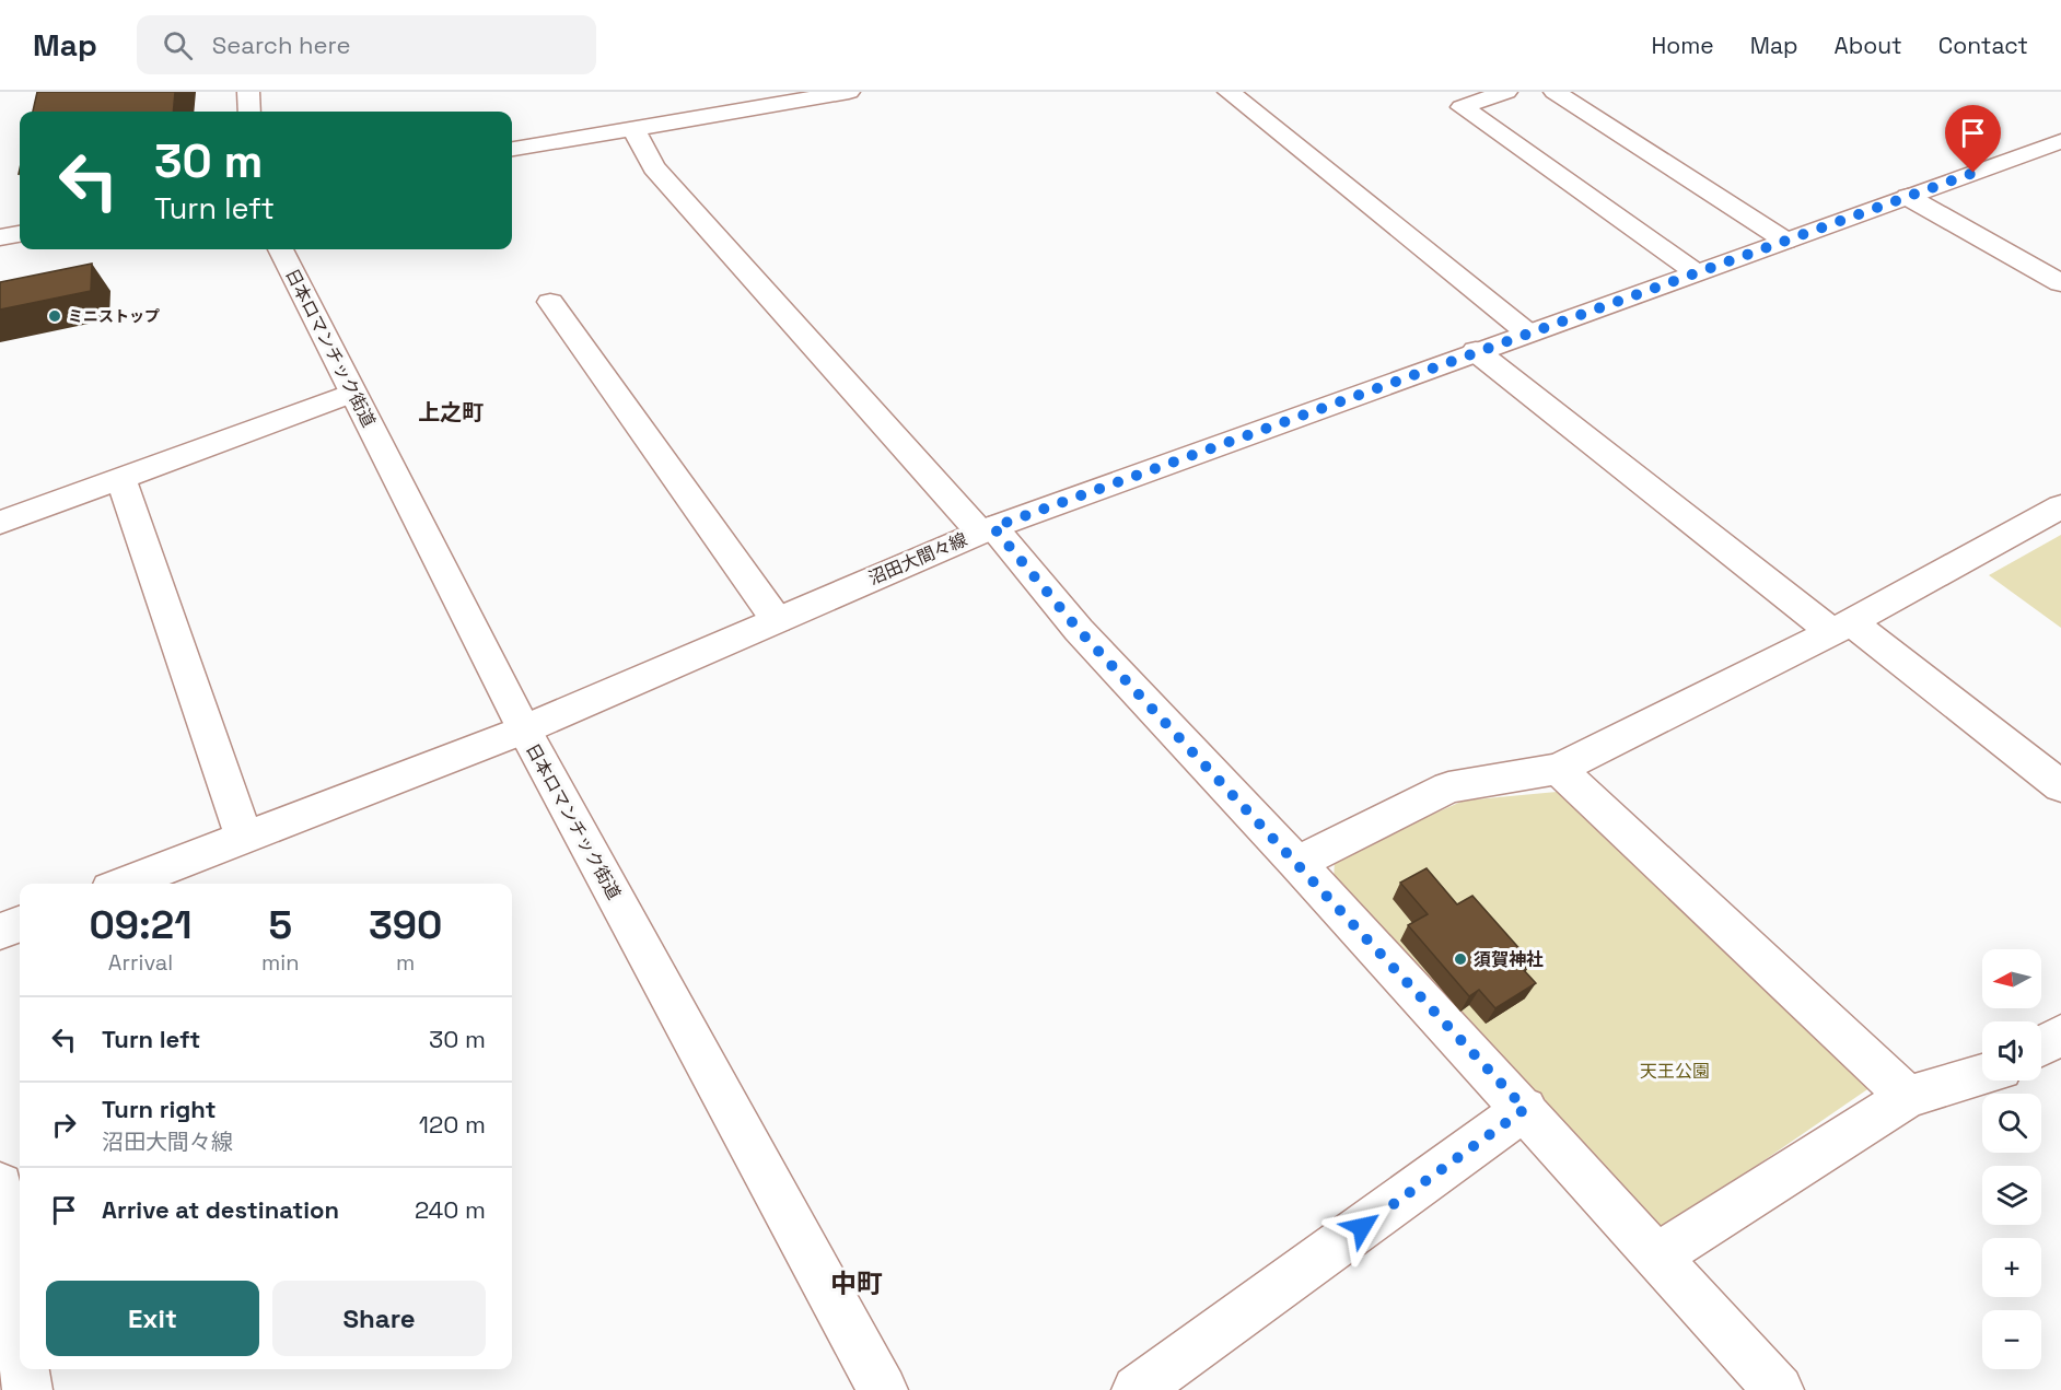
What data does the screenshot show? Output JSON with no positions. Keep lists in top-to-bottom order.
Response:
{
  "streets": {
    "main road": ["日本ロマンチック街道", "沼田大間々線"]
  },
  "crossings": [
    ["日本ロマンチック街道", "沼田大間々線"]
  ],
  "districts": ["上之町", "中町"],
  "parks": ["天王公園"],
  "places": ["ミニストップ", "須賀神社"],
  "north": "left",
  "page": {
    "header": "Map",
    "search": "Search here",
    "nav": [
      "Home",
      "Map",
      "About",
      "Contact"
    ],
    "turn": ["30 m", "Turn left"],
    "eta": [
      "09:21",
      "Arrival",
      "5",
      "min",
      "390",
      "m"
    ],
    "map_buttons": ["+", "−"],
    "list": [
      {
        "name": "Turn left",
        "value": "30 m"
      },
      {
        "name": "Turn right",
        "note": "沼田大間々線",
        "value": "120 m"
      },
      {
        "name": "Arrive at destination",
        "value": "240 m"
      }
    ],
    "buttons": ["Exit", "Share"]
  }
}
